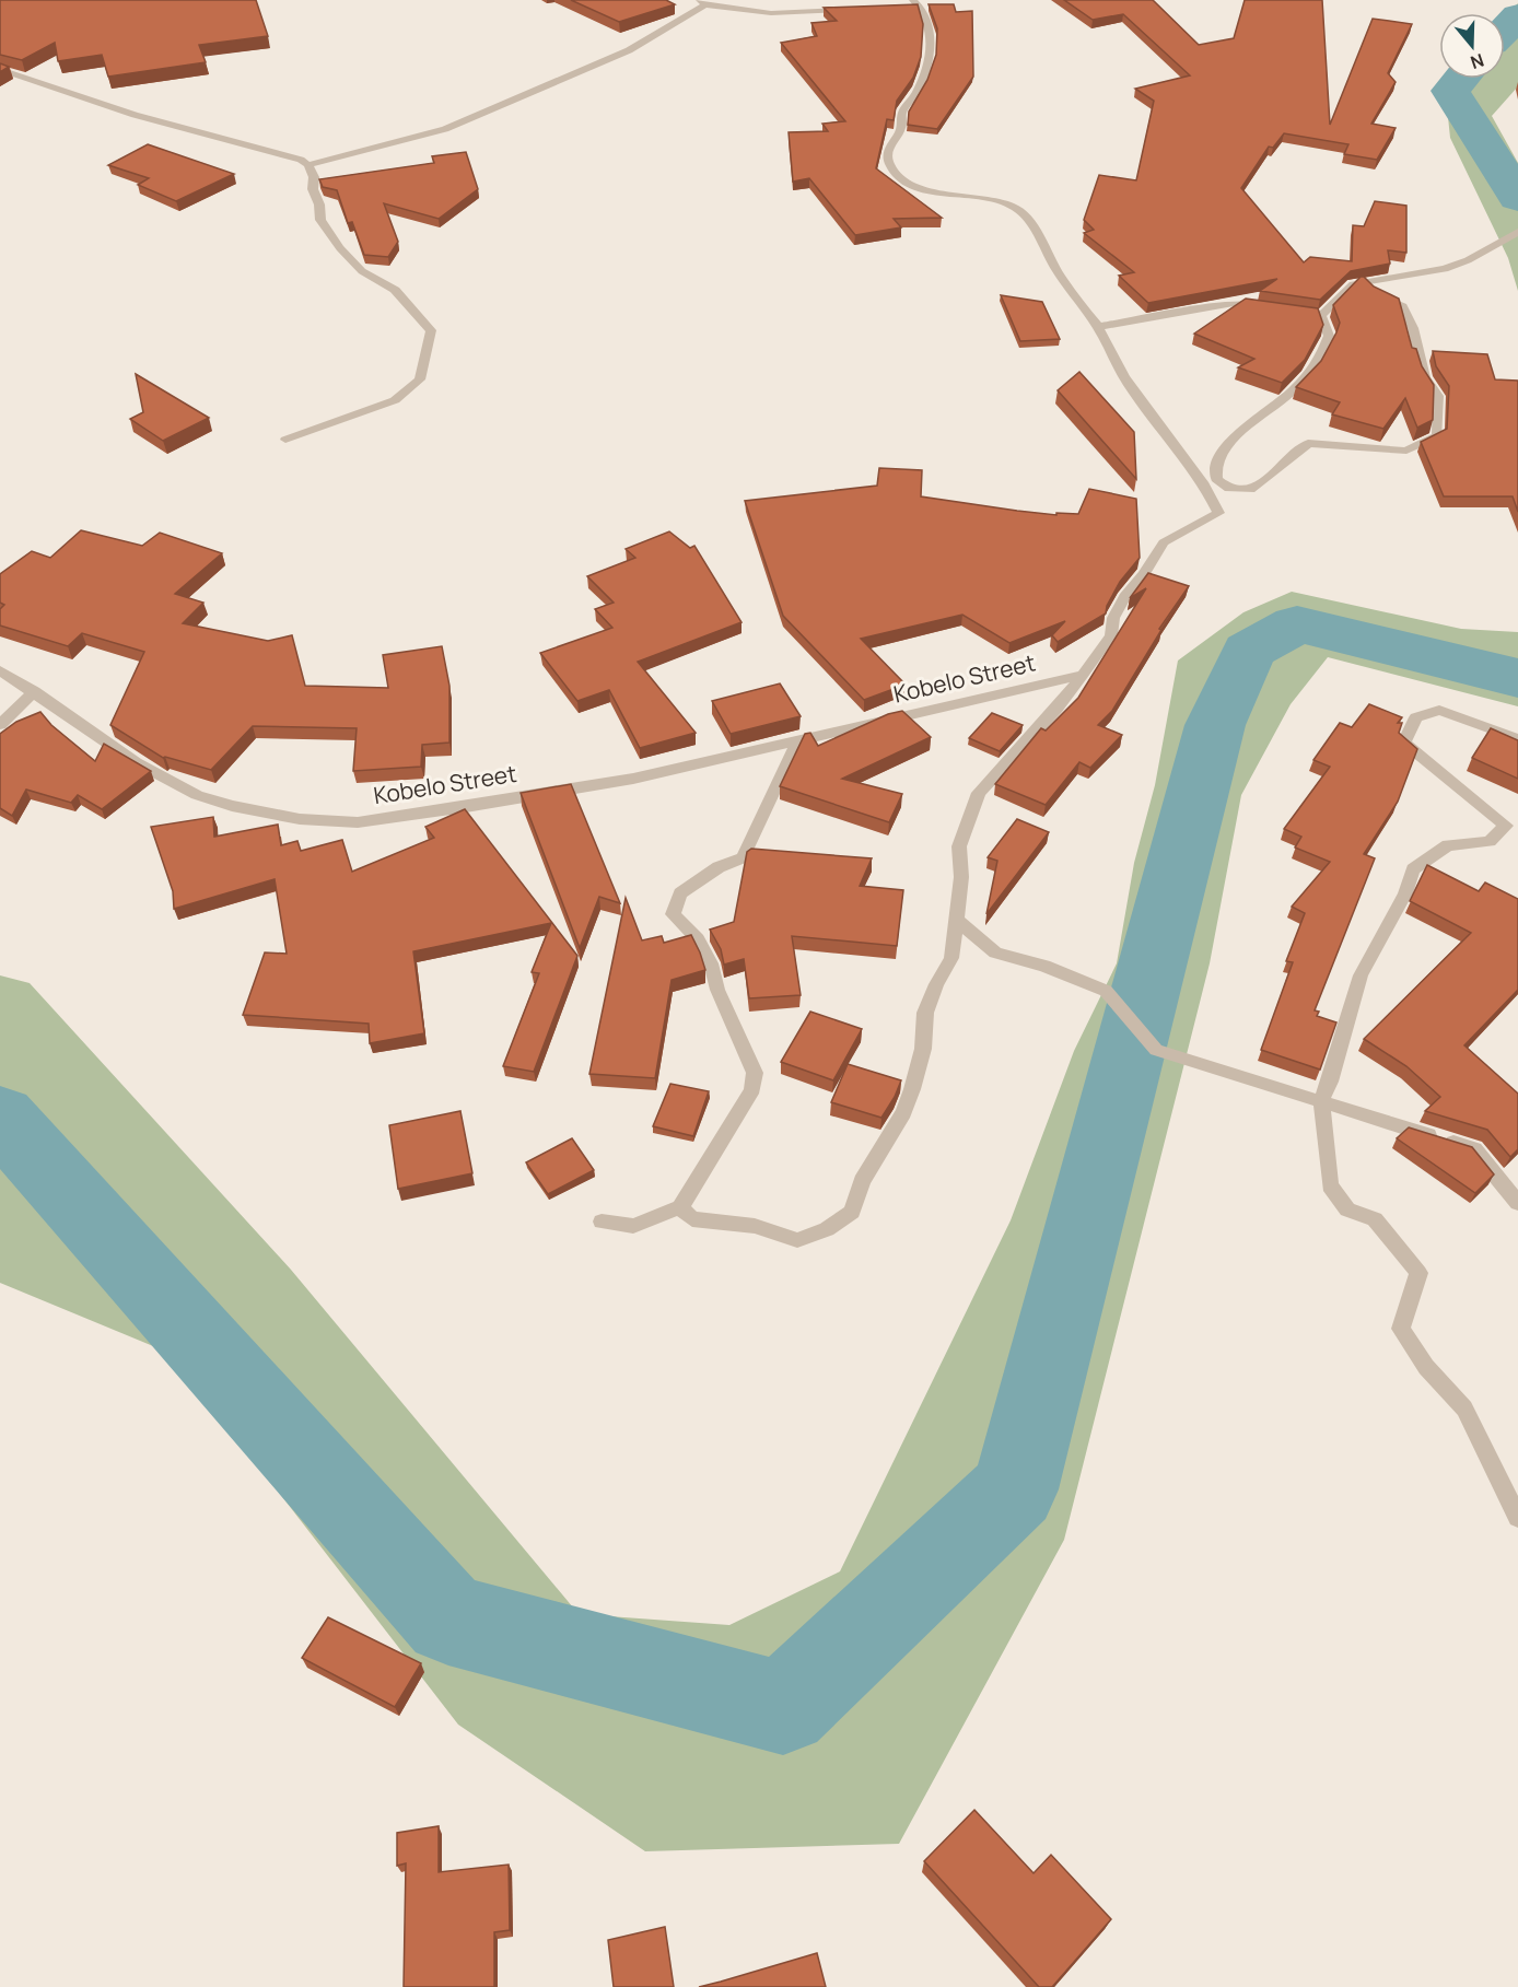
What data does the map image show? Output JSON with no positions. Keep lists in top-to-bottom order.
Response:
{
  "streets": {
    "street": ["Kobelo Street"]
  },
  "north": "bottom"
}
